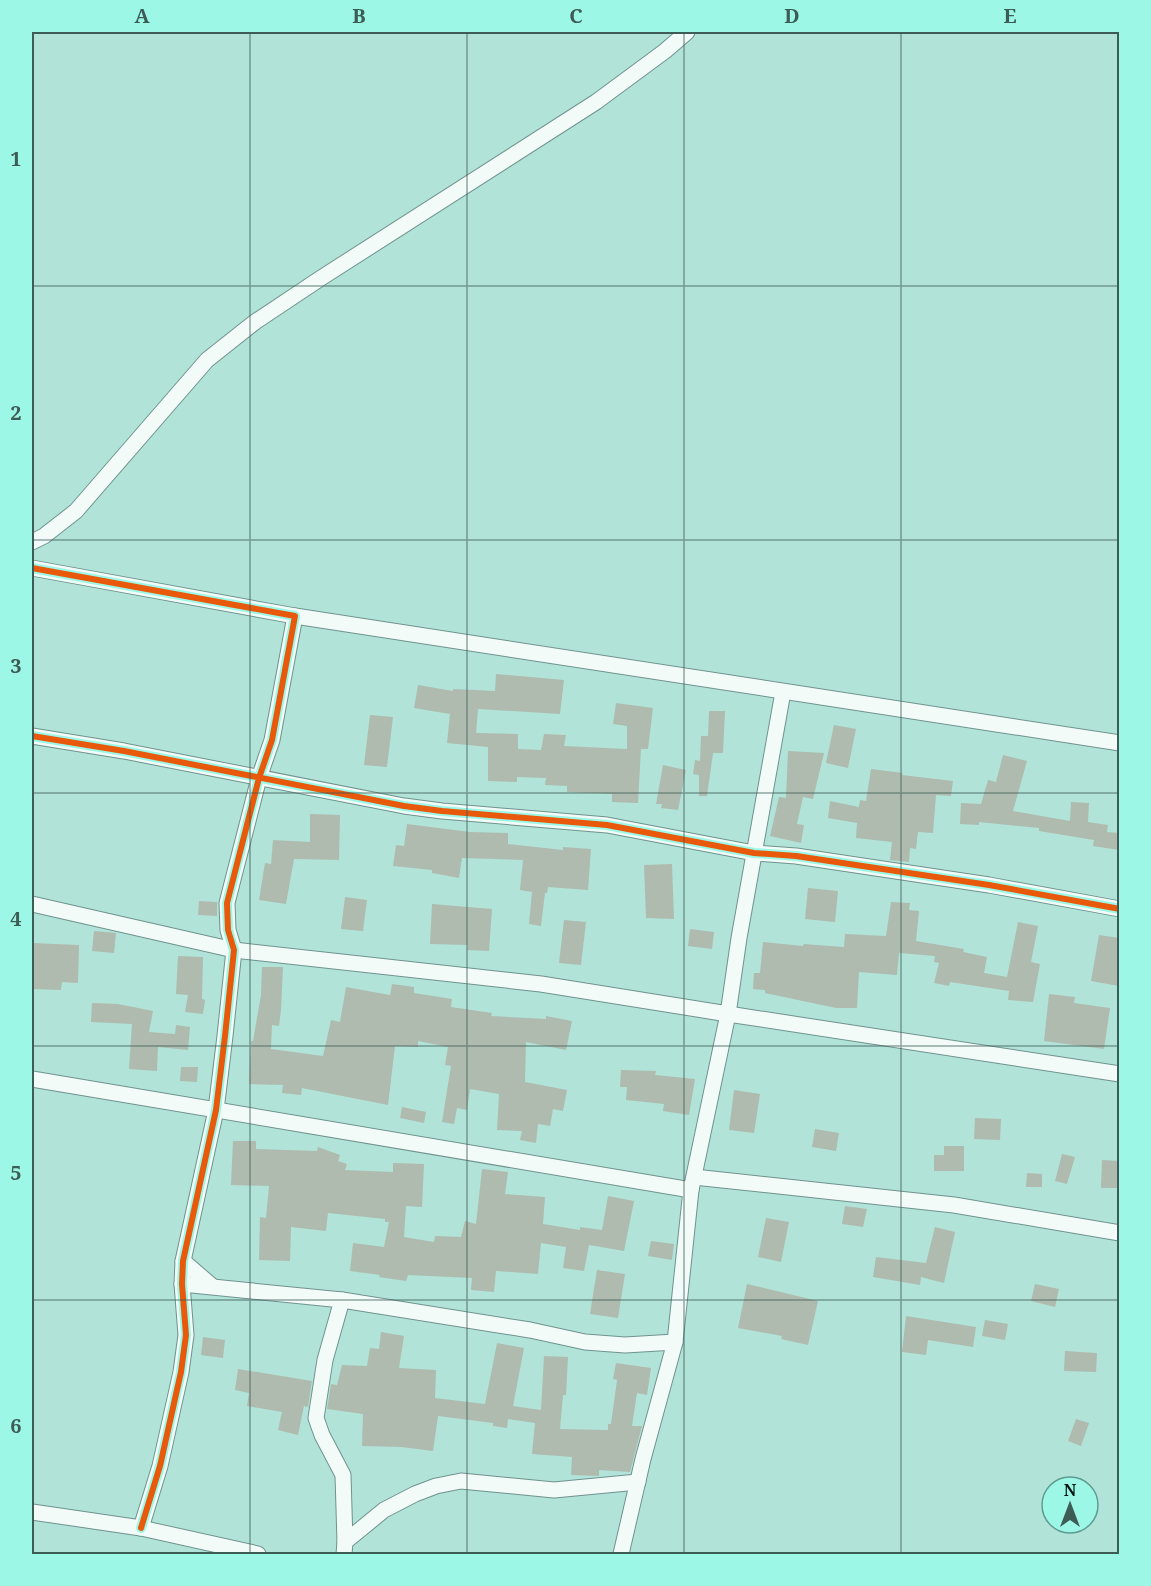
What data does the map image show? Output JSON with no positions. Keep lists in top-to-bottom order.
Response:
{
  "north": "top",
  "grid": {
    "columns": [
      "A",
      "B",
      "C",
      "D",
      "E"
    ],
    "rows": [
      "1",
      "2",
      "3",
      "4",
      "5",
      "6"
    ]
  }
}
